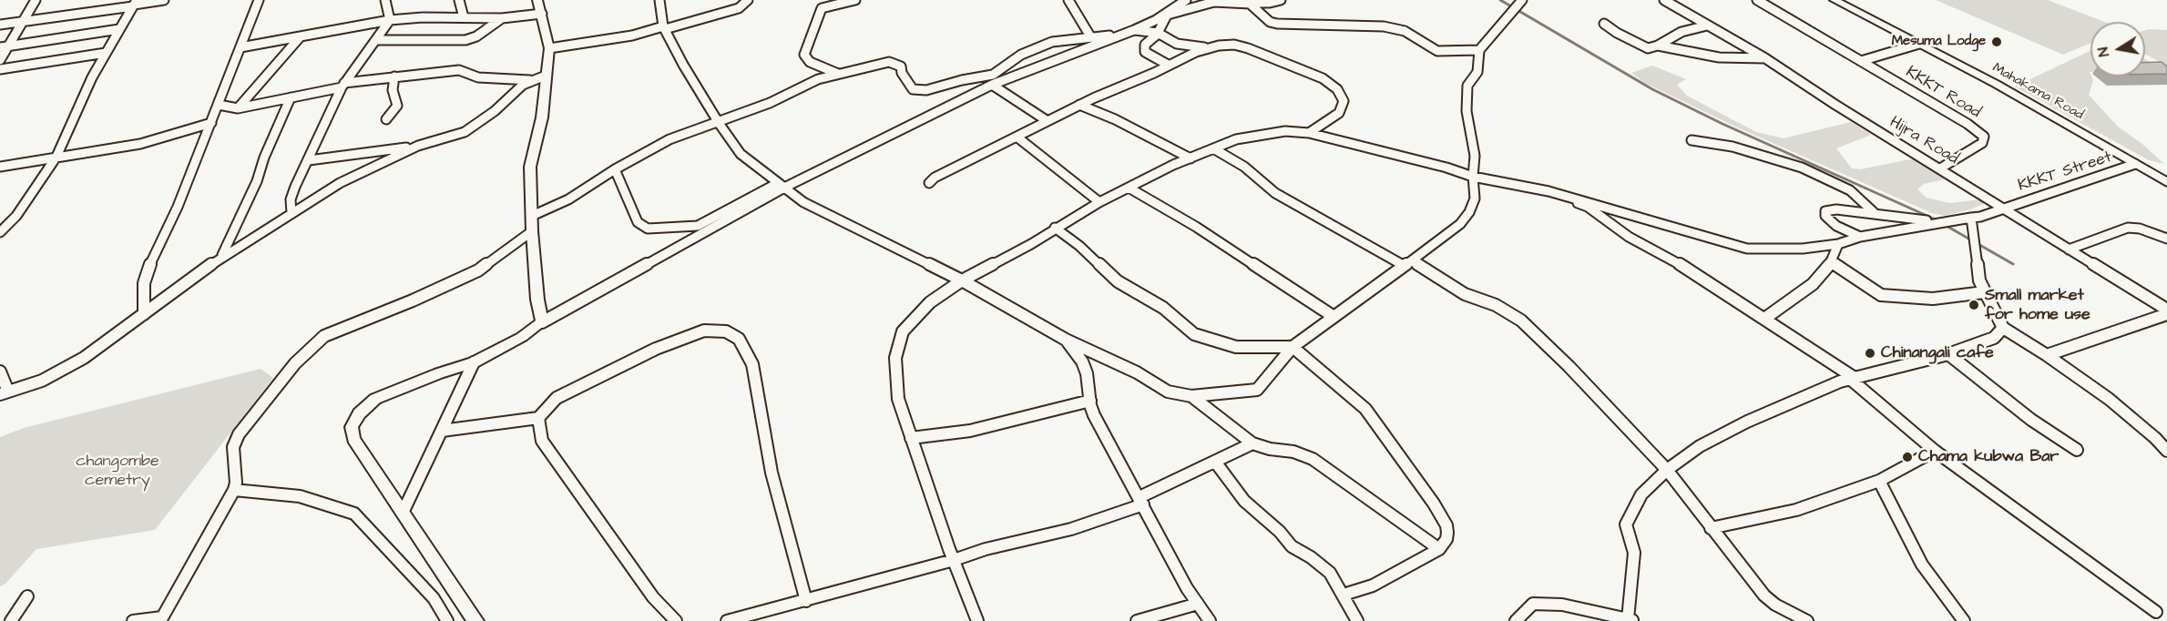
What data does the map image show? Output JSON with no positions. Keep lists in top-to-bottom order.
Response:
{
  "streets": {
    "street": [
      "Mahakama Road",
      "KKKT Road",
      "Hijra Road",
      "KKKT Street"
    ]
  },
  "crossings": [
    ["Mahakama Road", "KKKT Road"],
    ["Mahakama Road", "KKKT Street"],
    ["KKKT Road", "Hijra Road"],
    ["Hijra Road", "KKKT Street"]
  ],
  "parks": ["changombe cemetry"],
  "places": [
    "Mesuma Lodge",
    "Small market for home use",
    "Chinangali cafe",
    "Chama kubwa Bar"
  ],
  "north": "left"
}
